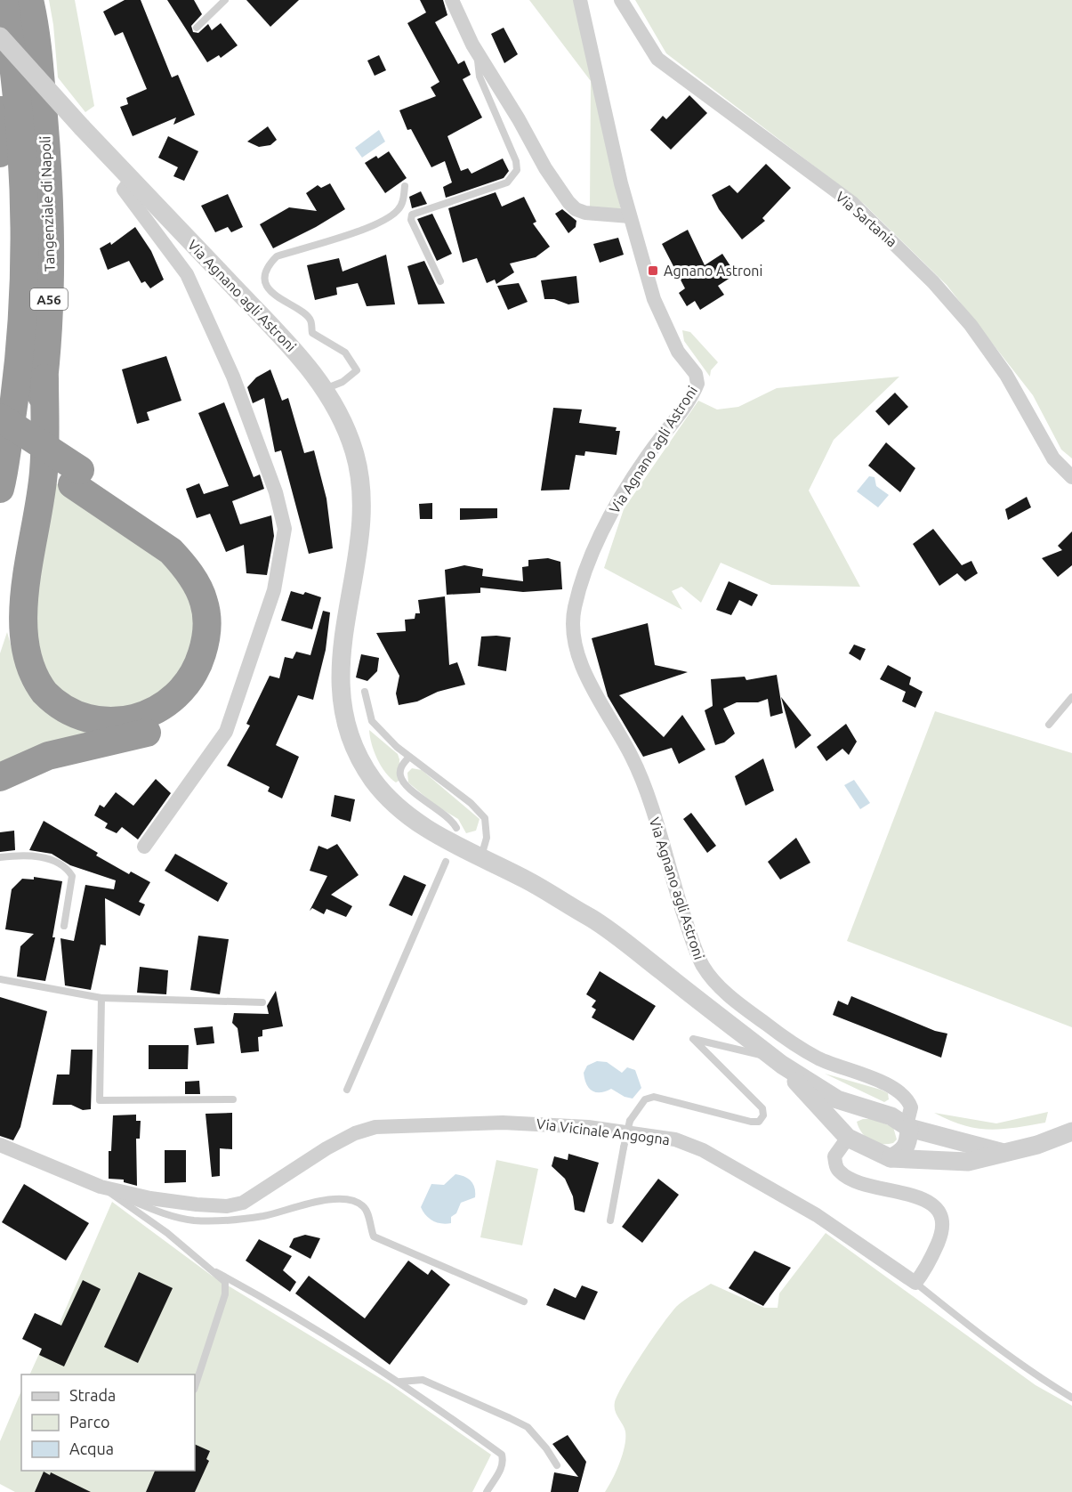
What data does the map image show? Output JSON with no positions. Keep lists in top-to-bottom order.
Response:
{
  "streets": {
    "highway": ["Tangenziale di Napoli", "A56"],
    "street": ["Via Sartania", "Via Agnano agli Astroni", "Via Vicinale Angogna"]
  },
  "places": {
    "transit": ["Agnano Astroni"]
  },
  "legend": ["Strada", "Parco", "Acqua"]
}
